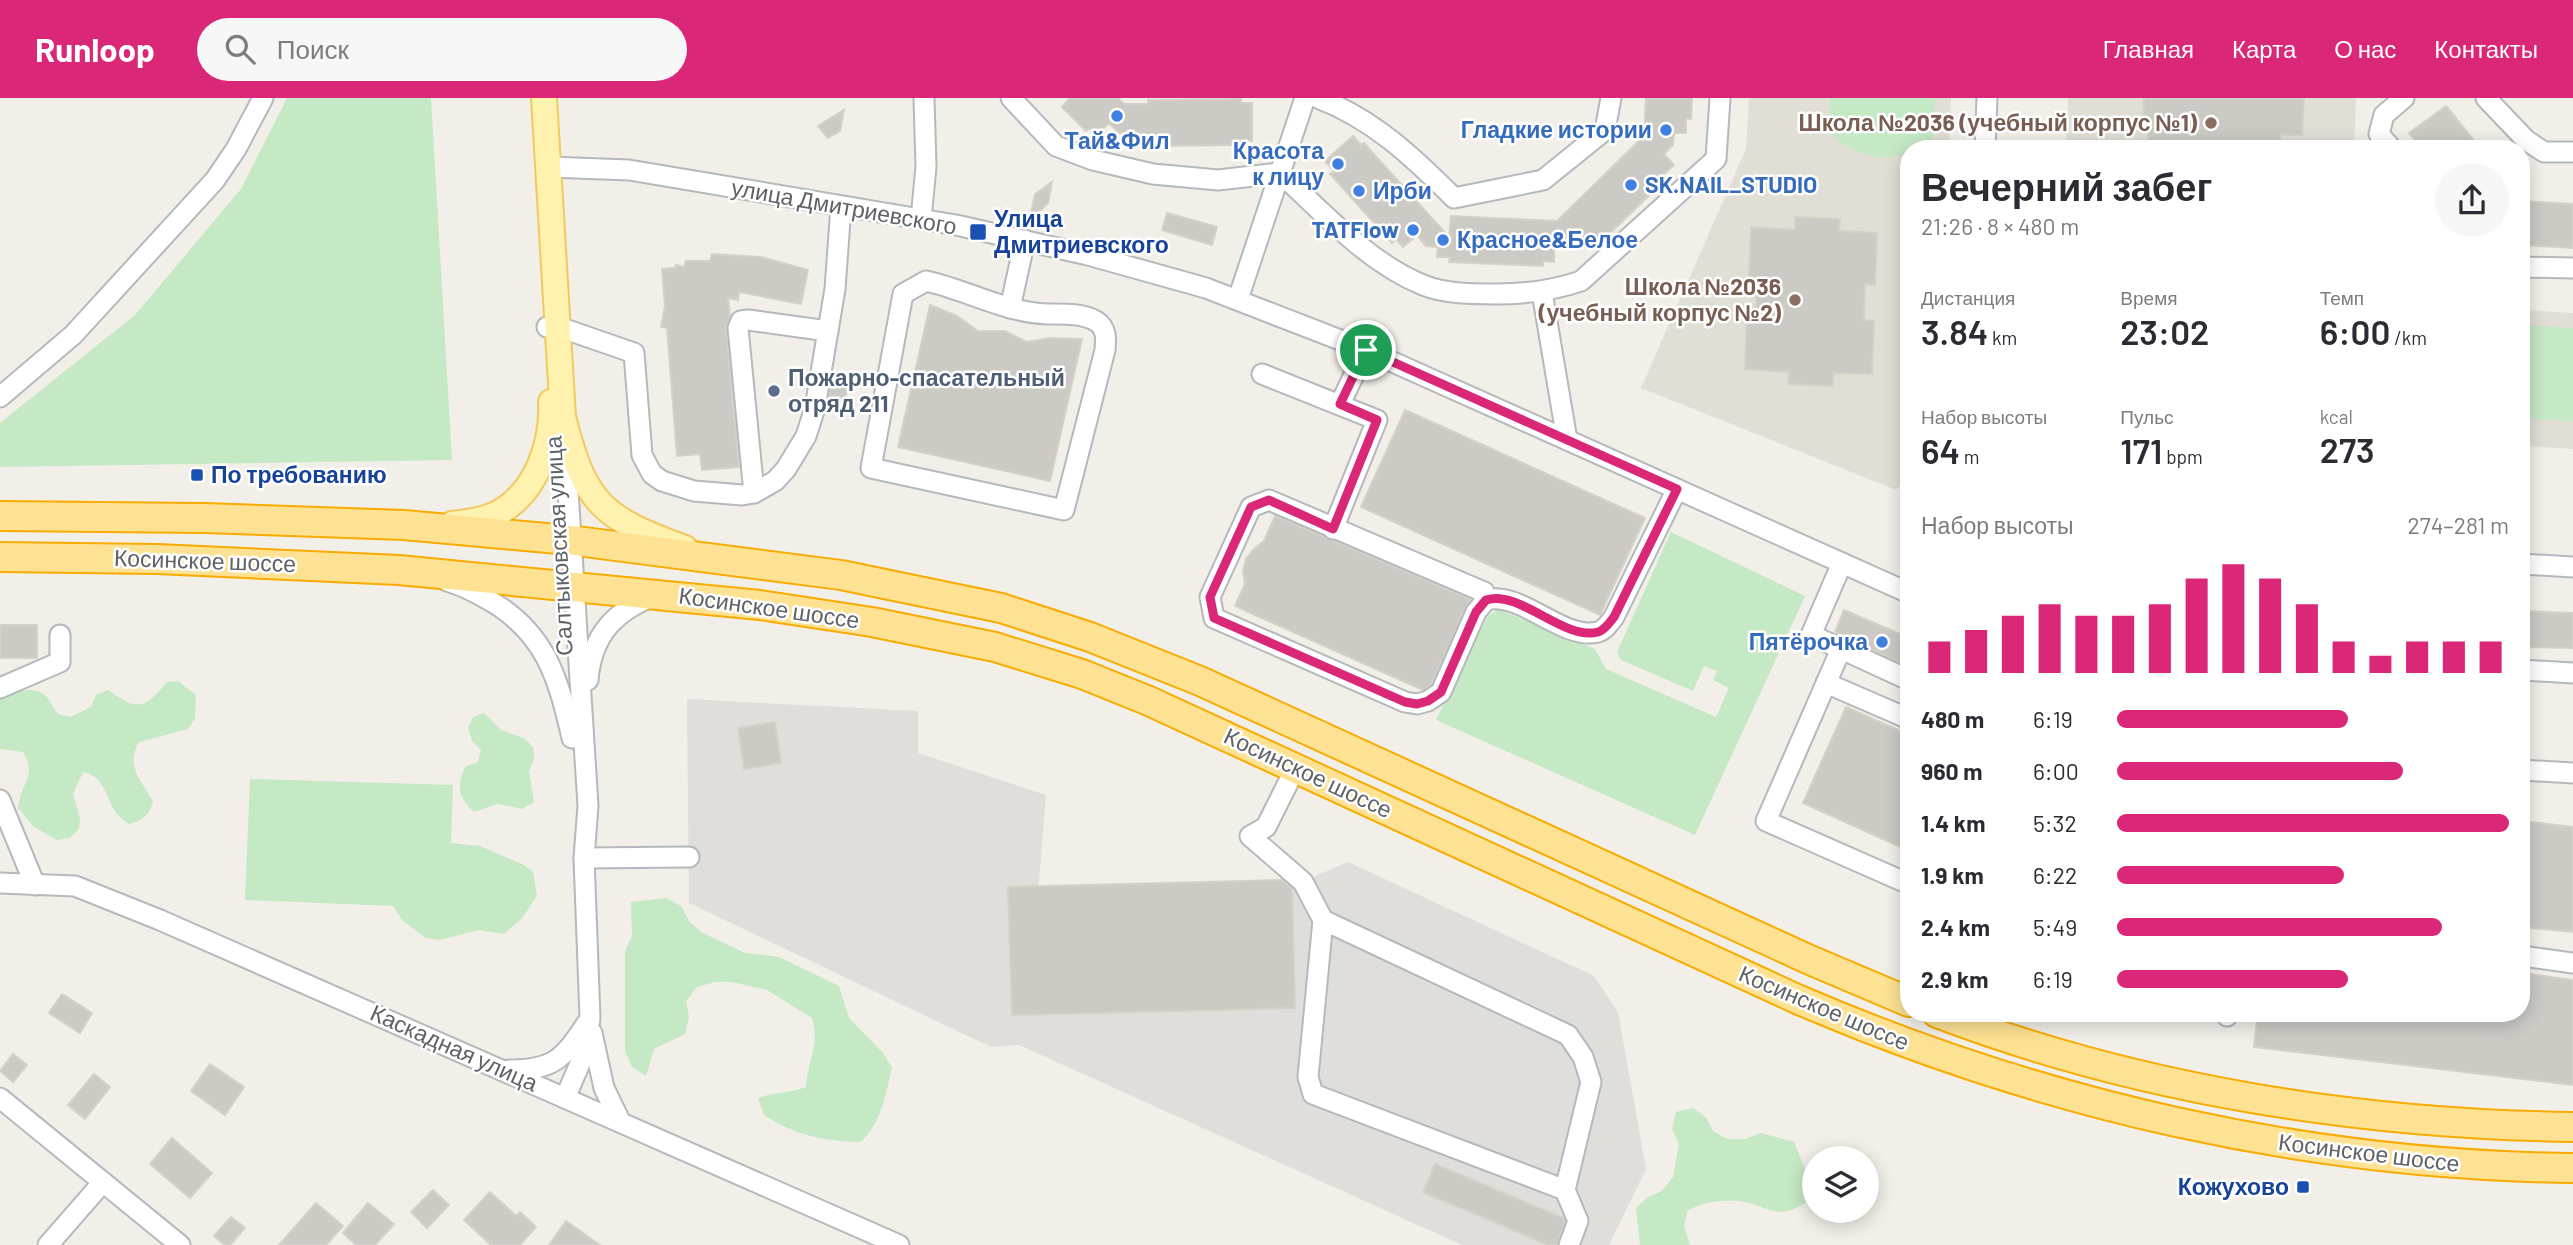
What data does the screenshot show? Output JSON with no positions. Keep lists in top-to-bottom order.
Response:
{
  "streets": {
    "highway": ["Косинское шоссе"],
    "main road": ["Салтыковская улица"],
    "street": ["улица Дмитриевского", "Каскадная улица"]
  },
  "crossings": [
    ["улица Дмитриевского", "Салтыковская улица"],
    ["Салтыковская улица", "Косинское шоссе"],
    ["Салтыковская улица", "Каскадная улица"]
  ],
  "places": {
    "other": [
      "Тай&Фил",
      "Школа №2036 (учебный корпус №1)",
      "Гладкие истории",
      "Красота к лицу",
      "SK.NAIL_STUDIO",
      "Ирби",
      "TATFlow",
      "Красное&Белое",
      "Школа №2036 (учебный корпус №2)",
      "Пожарно-спасательный отряд 211",
      "Пятёрочка"
    ],
    "transit": ["Улица Дмитриевского", "По требованию", "Кожухово"]
  },
  "page": {
    "header": "Runloop",
    "search": "Поиск",
    "nav": [
      "Главная",
      "Карта",
      "О нас",
      "Контакты"
    ],
    "heading": ["Вечерний забег", "21:26 · 8 × 480 m"],
    "stats": [
      ["Дистанция", "3.84 km"],
      ["Время", "23:02"],
      ["Темп", "6:00 /km"],
      ["Набор высоты", "64 m"],
      ["Пульс", "171 bpm"],
      ["kcal", "273"]
    ],
    "chart": ["Набор высоты", "274–281 m"],
    "list": [
      {
        "name": "480 m",
        "note": "6:19"
      },
      {
        "name": "960 m",
        "note": "6:00"
      },
      {
        "name": "1.4 km",
        "note": "5:32"
      },
      {
        "name": "1.9 km",
        "note": "6:22"
      },
      {
        "name": "2.4 km",
        "note": "5:49"
      },
      {
        "name": "2.9 km",
        "note": "6:19"
      }
    ]
  }
}
